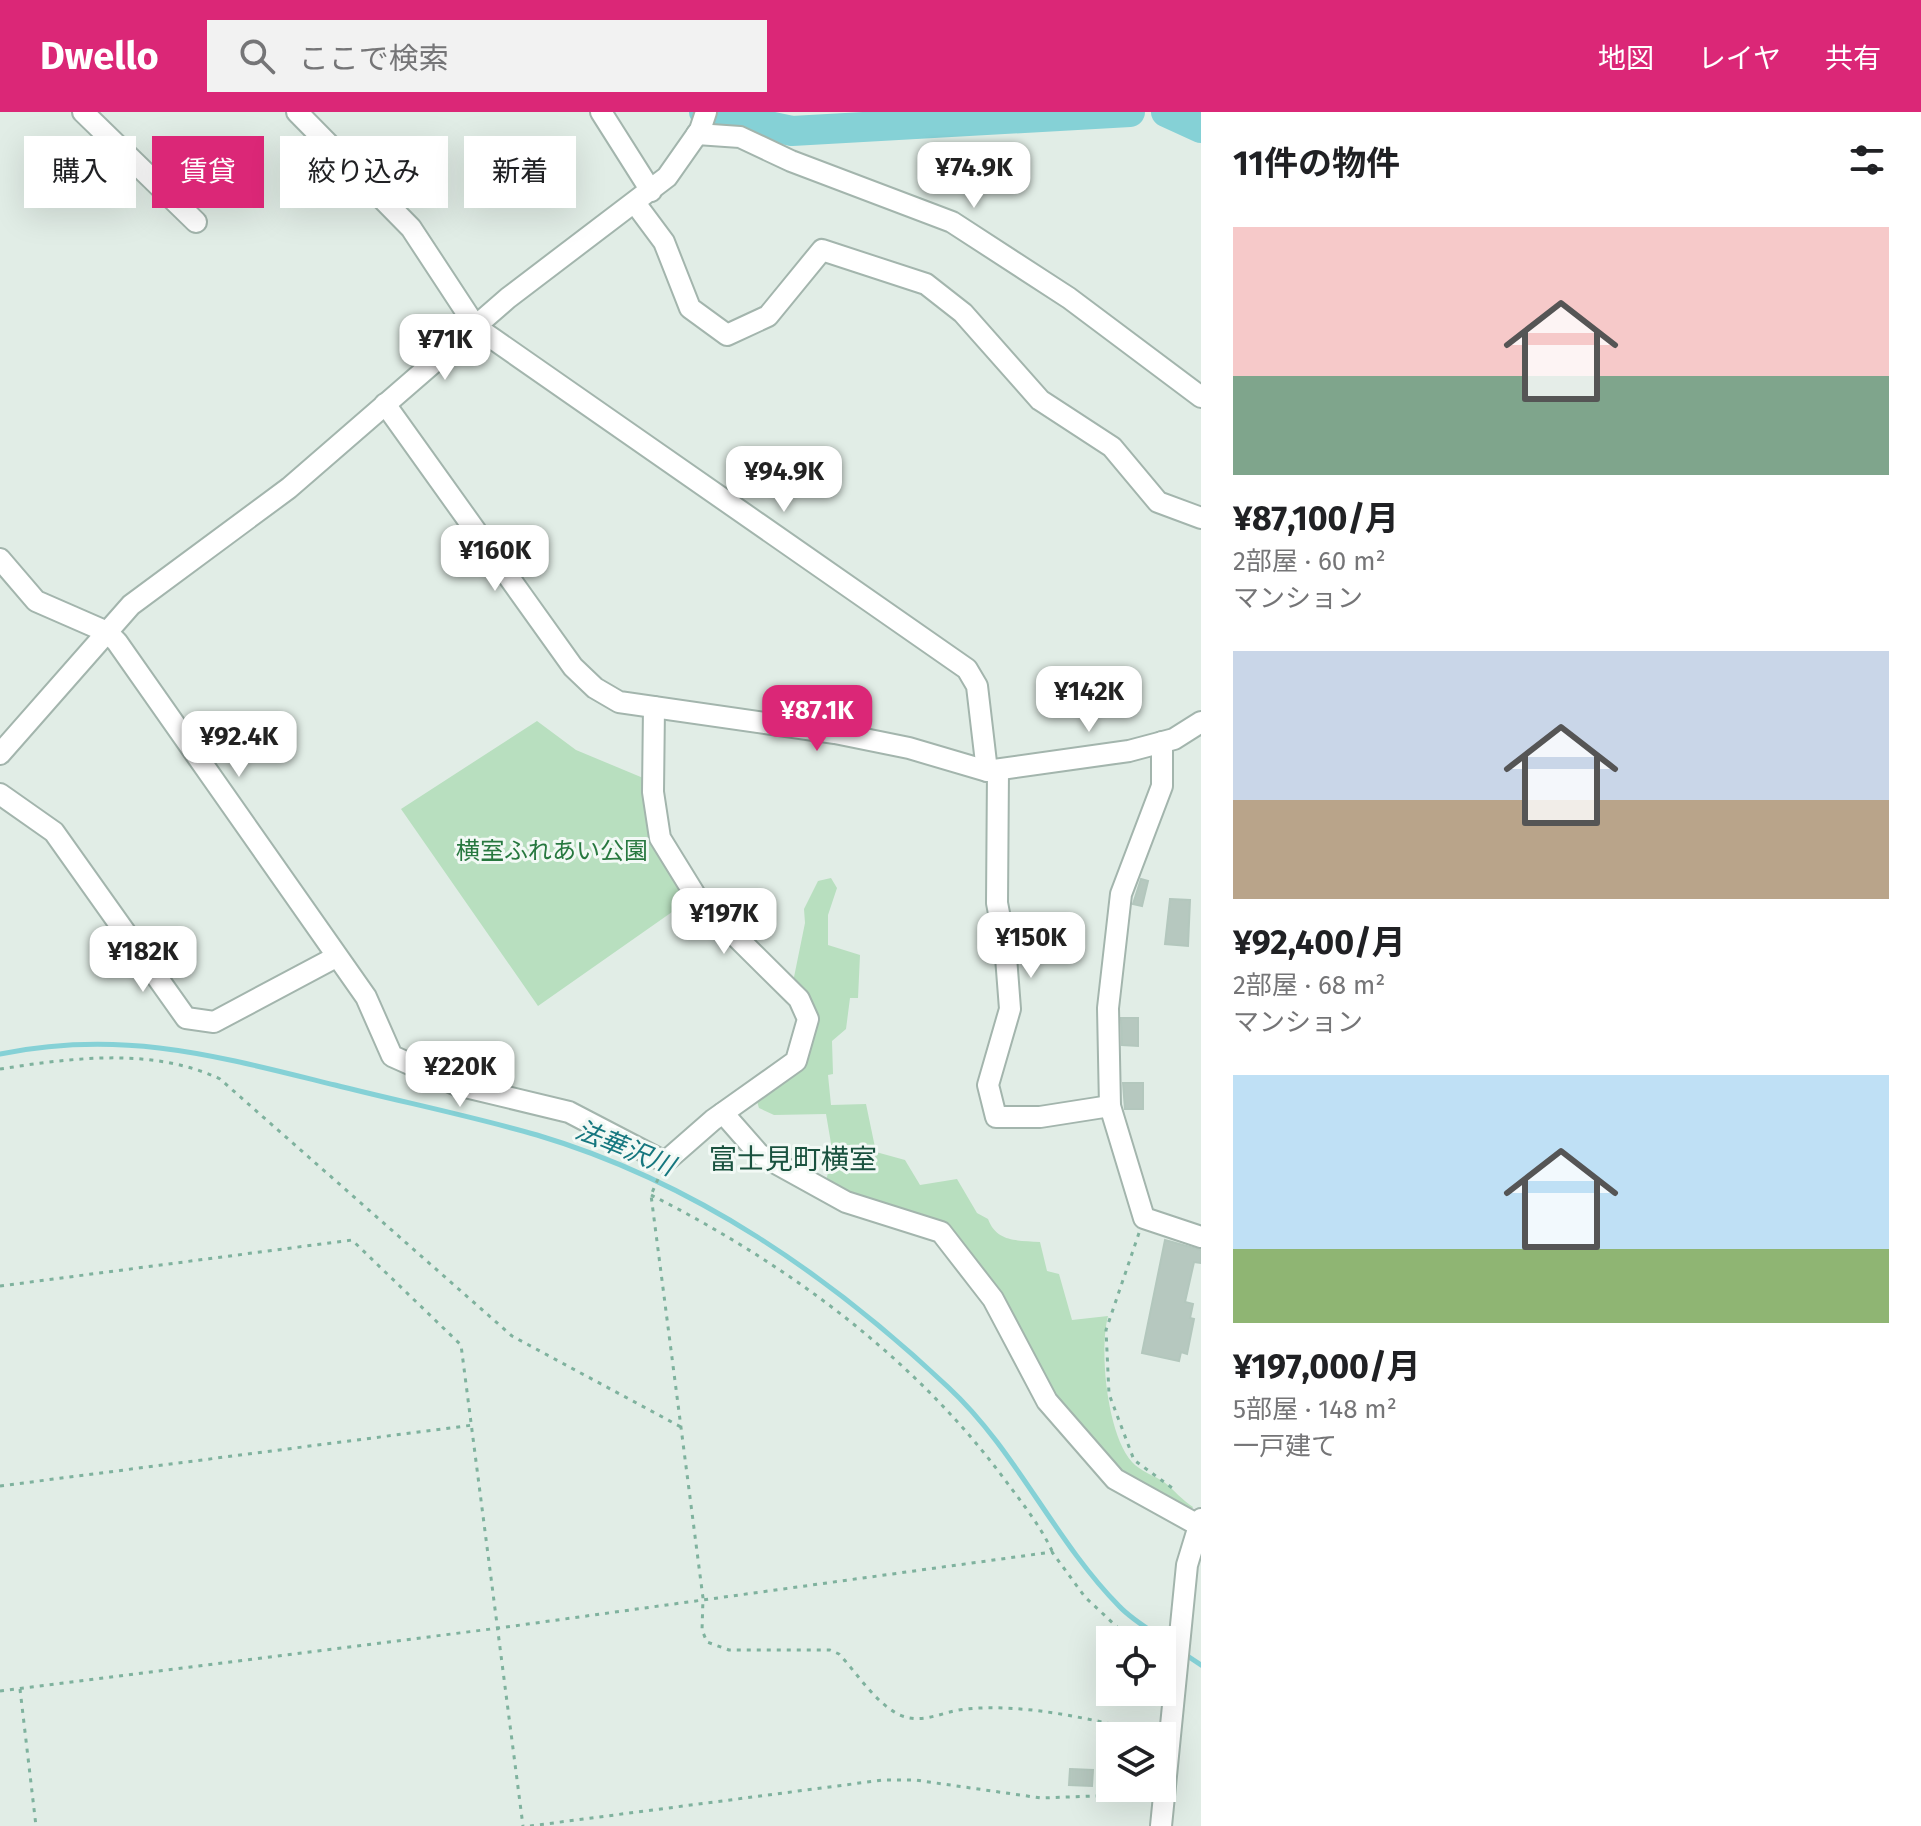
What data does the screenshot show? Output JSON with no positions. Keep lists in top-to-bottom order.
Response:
{
  "districts": ["富士見町横室"],
  "water": ["法華沢川"],
  "parks": ["横室ふれあい公園"],
  "page": {
    "header": "Dwello",
    "search": "ここで検索",
    "nav": ["地図", "レイヤ", "共有"],
    "heading": "11件の物件",
    "chip": [
      "購入",
      "賃貸",
      "絞り込み",
      "新着"
    ],
    "price": [
      "¥74.9K",
      "¥71K",
      "¥94.9K",
      "¥160K",
      "¥142K",
      "¥87.1K",
      "¥92.4K",
      "¥197K",
      "¥150K",
      "¥182K",
      "¥220K"
    ],
    "list": [
      {
        "name": "¥87,100/月",
        "note": "2部屋 · 60 m² · マンション"
      },
      {
        "name": "¥92,400/月",
        "note": "2部屋 · 68 m² · マンション"
      },
      {
        "name": "¥197,000/月",
        "note": "5部屋 · 148 m² · 一戸建て"
      }
    ]
  }
}
